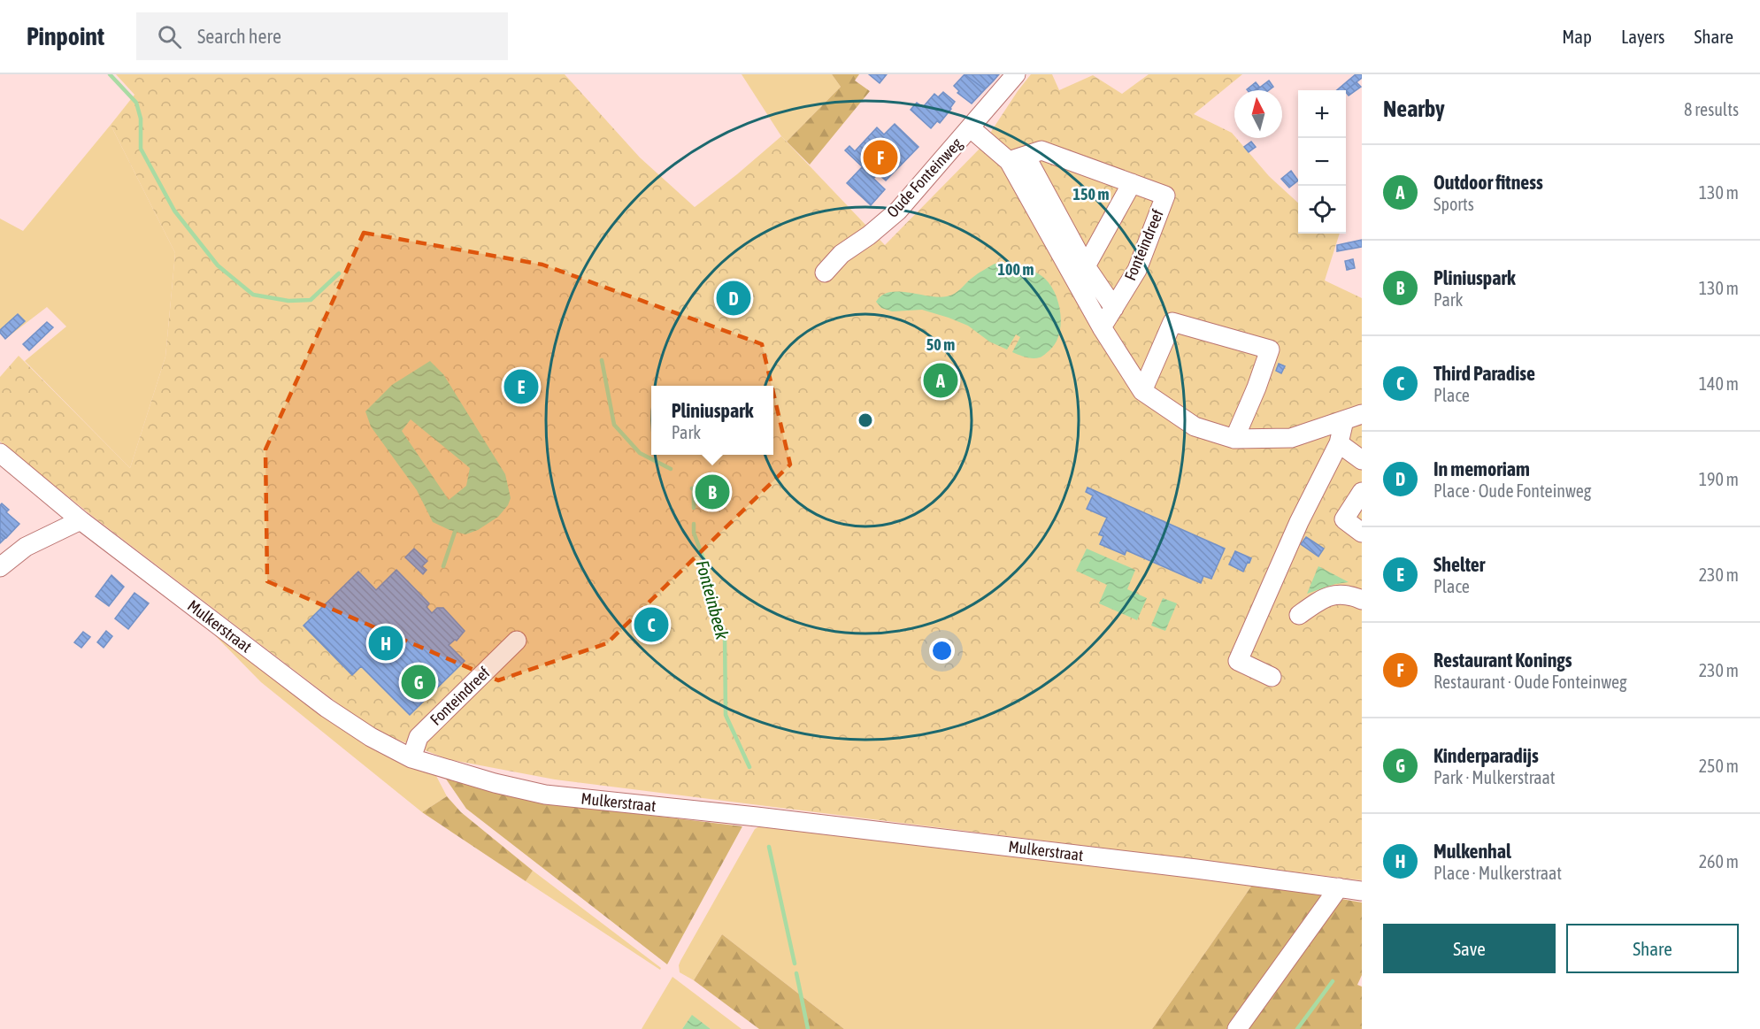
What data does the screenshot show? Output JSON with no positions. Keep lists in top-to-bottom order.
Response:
{
  "streets": {
    "street": ["Oude Fonteinweg", "Fonteindreef", "Mulkerstraat"]
  },
  "crossings": [
    ["Fonteindreef", "Mulkerstraat"]
  ],
  "water": ["Fonteinbeek"],
  "north": "top",
  "page": {
    "header": "Pinpoint",
    "search": "Search here",
    "nav": ["Map", "Layers", "Share"],
    "heading": ["Nearby", "8 results"],
    "map_buttons": ["+", "−"],
    "pins": [
      "F",
      "D",
      "A",
      "E",
      "B",
      "C",
      "H",
      "G"
    ],
    "list": [
      {
        "mark": "A",
        "name": "Outdoor fitness",
        "note": "Sports",
        "value": "130 m"
      },
      {
        "mark": "B",
        "name": "Pliniuspark",
        "note": "Park",
        "value": "130 m"
      },
      {
        "mark": "C",
        "name": "Third Paradise",
        "note": "Place",
        "value": "140 m"
      },
      {
        "mark": "D",
        "name": "In memoriam",
        "note": "Place · Oude Fonteinweg",
        "value": "190 m"
      },
      {
        "mark": "E",
        "name": "Shelter",
        "note": "Place",
        "value": "230 m"
      },
      {
        "mark": "F",
        "name": "Restaurant Konings",
        "note": "Restaurant · Oude Fonteinweg",
        "value": "230 m"
      },
      {
        "mark": "G",
        "name": "Kinderparadijs",
        "note": "Park · Mulkerstraat",
        "value": "250 m"
      },
      {
        "mark": "H",
        "name": "Mulkenhal",
        "note": "Place · Mulkerstraat",
        "value": "260 m"
      }
    ],
    "popup": ["Pliniuspark", "Park"],
    "buttons": ["Save", "Share"]
  },
  "rings": ["150 m", "100 m", "50 m"]
}
